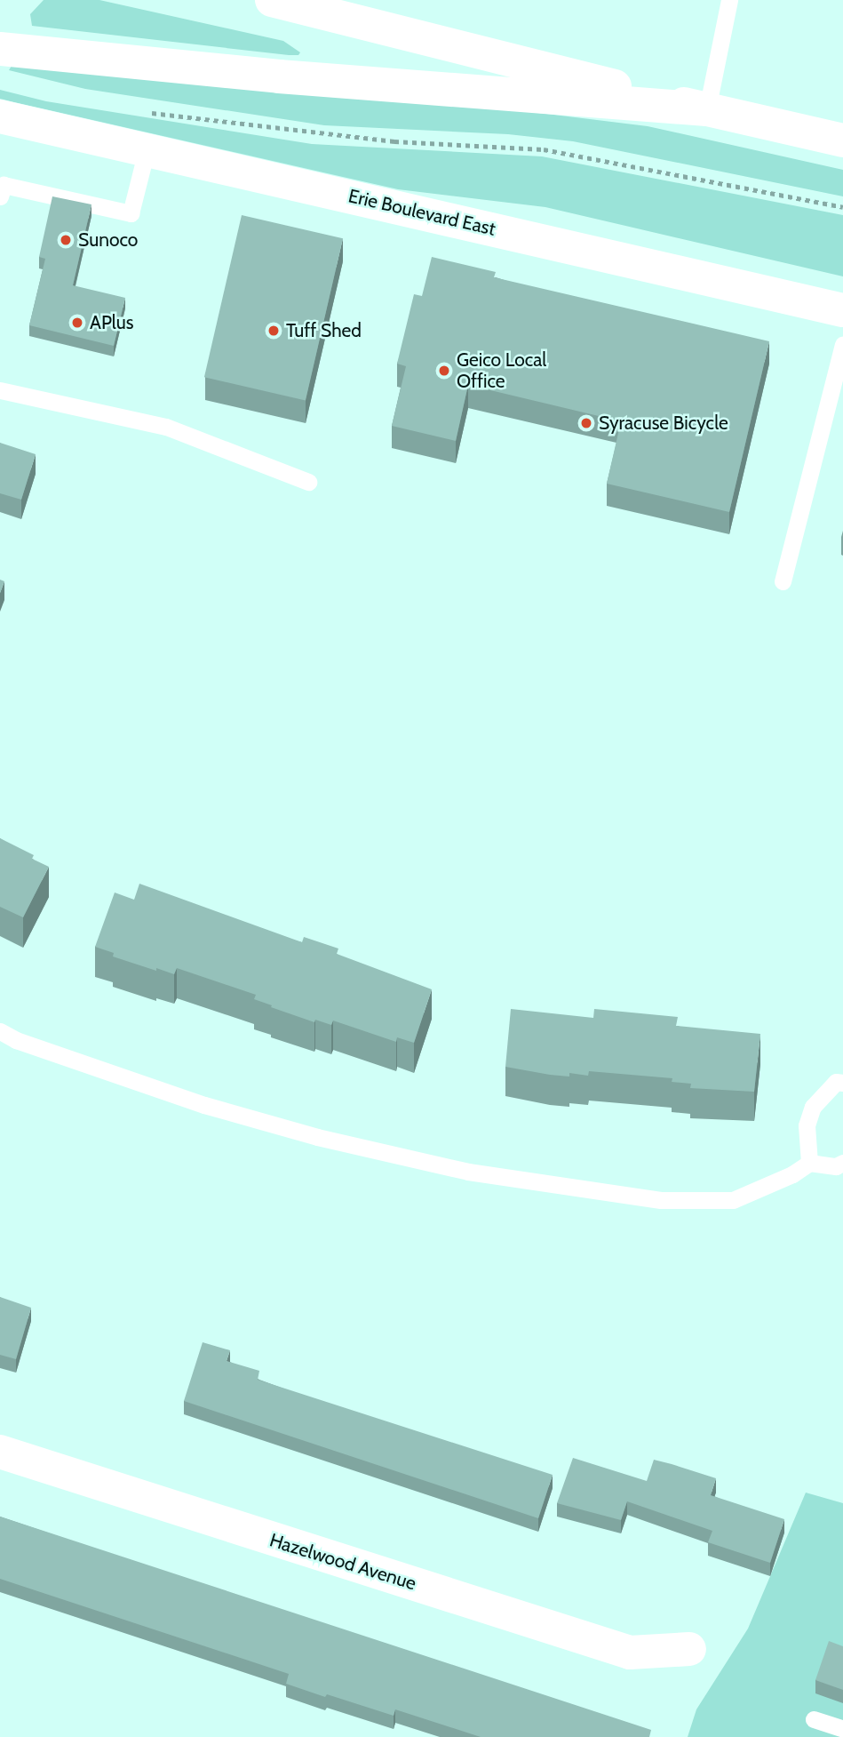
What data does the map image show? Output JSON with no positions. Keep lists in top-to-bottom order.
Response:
{
  "streets": {
    "main road": ["Erie Boulevard East", "Hazelwood Avenue"]
  },
  "places": [
    "Sunoco",
    "APlus",
    "Tuff Shed",
    "Geico Local Office",
    "Syracuse Bicycle"
  ]
}
